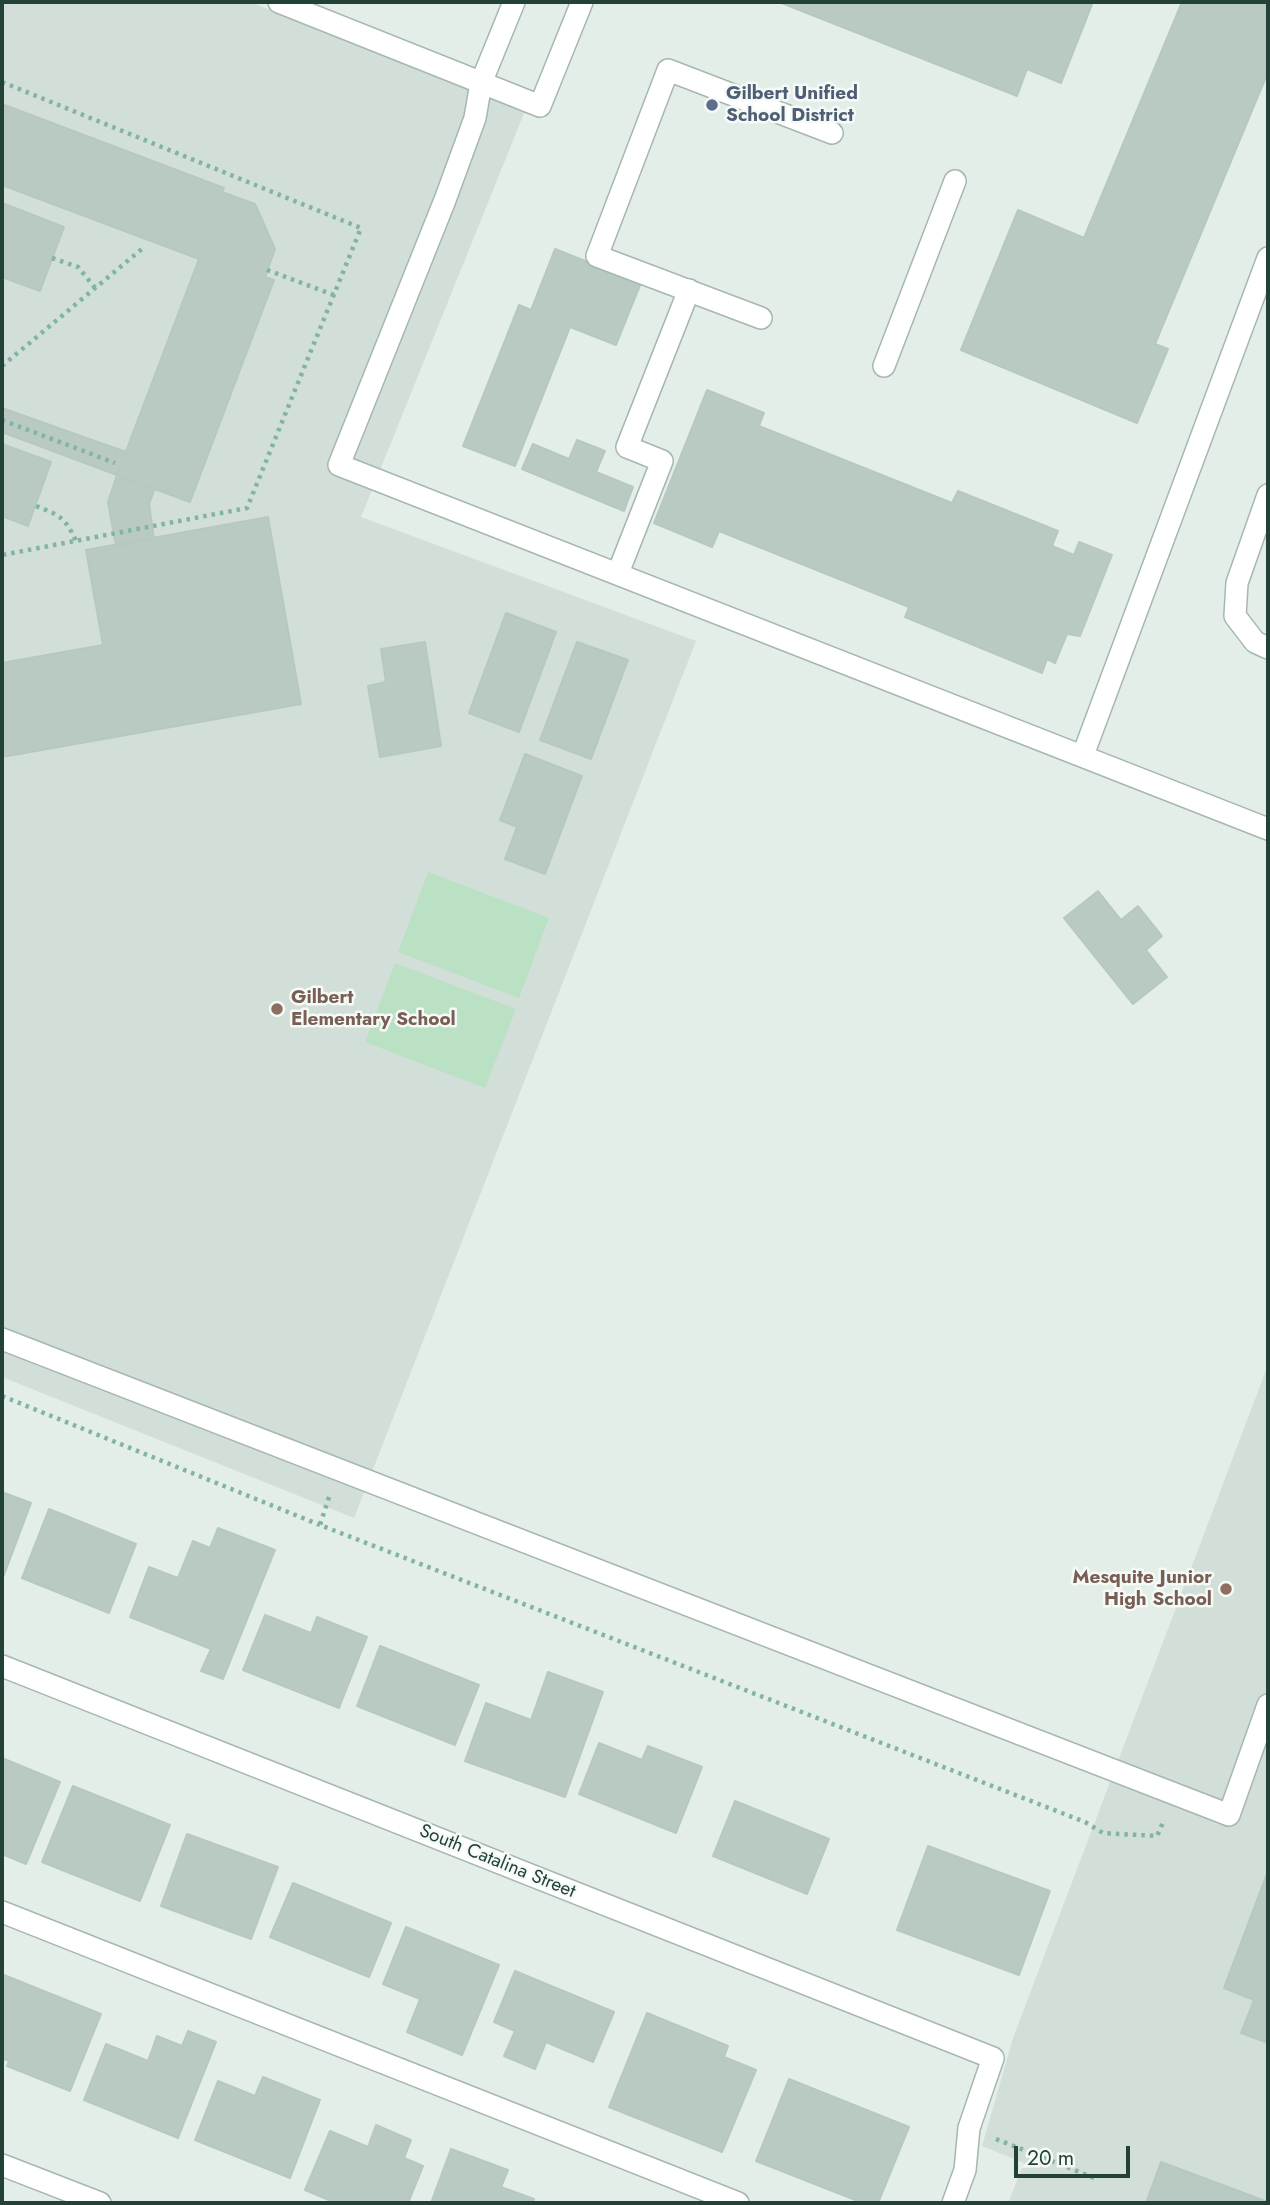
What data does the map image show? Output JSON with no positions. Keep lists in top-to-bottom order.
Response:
{
  "streets": {
    "street": ["South Catalina Street"]
  },
  "places": ["Gilbert Unified School District", "Gilbert Elementary School", "Mesquite Junior High School"],
  "scale_bar": "20 m"
}
